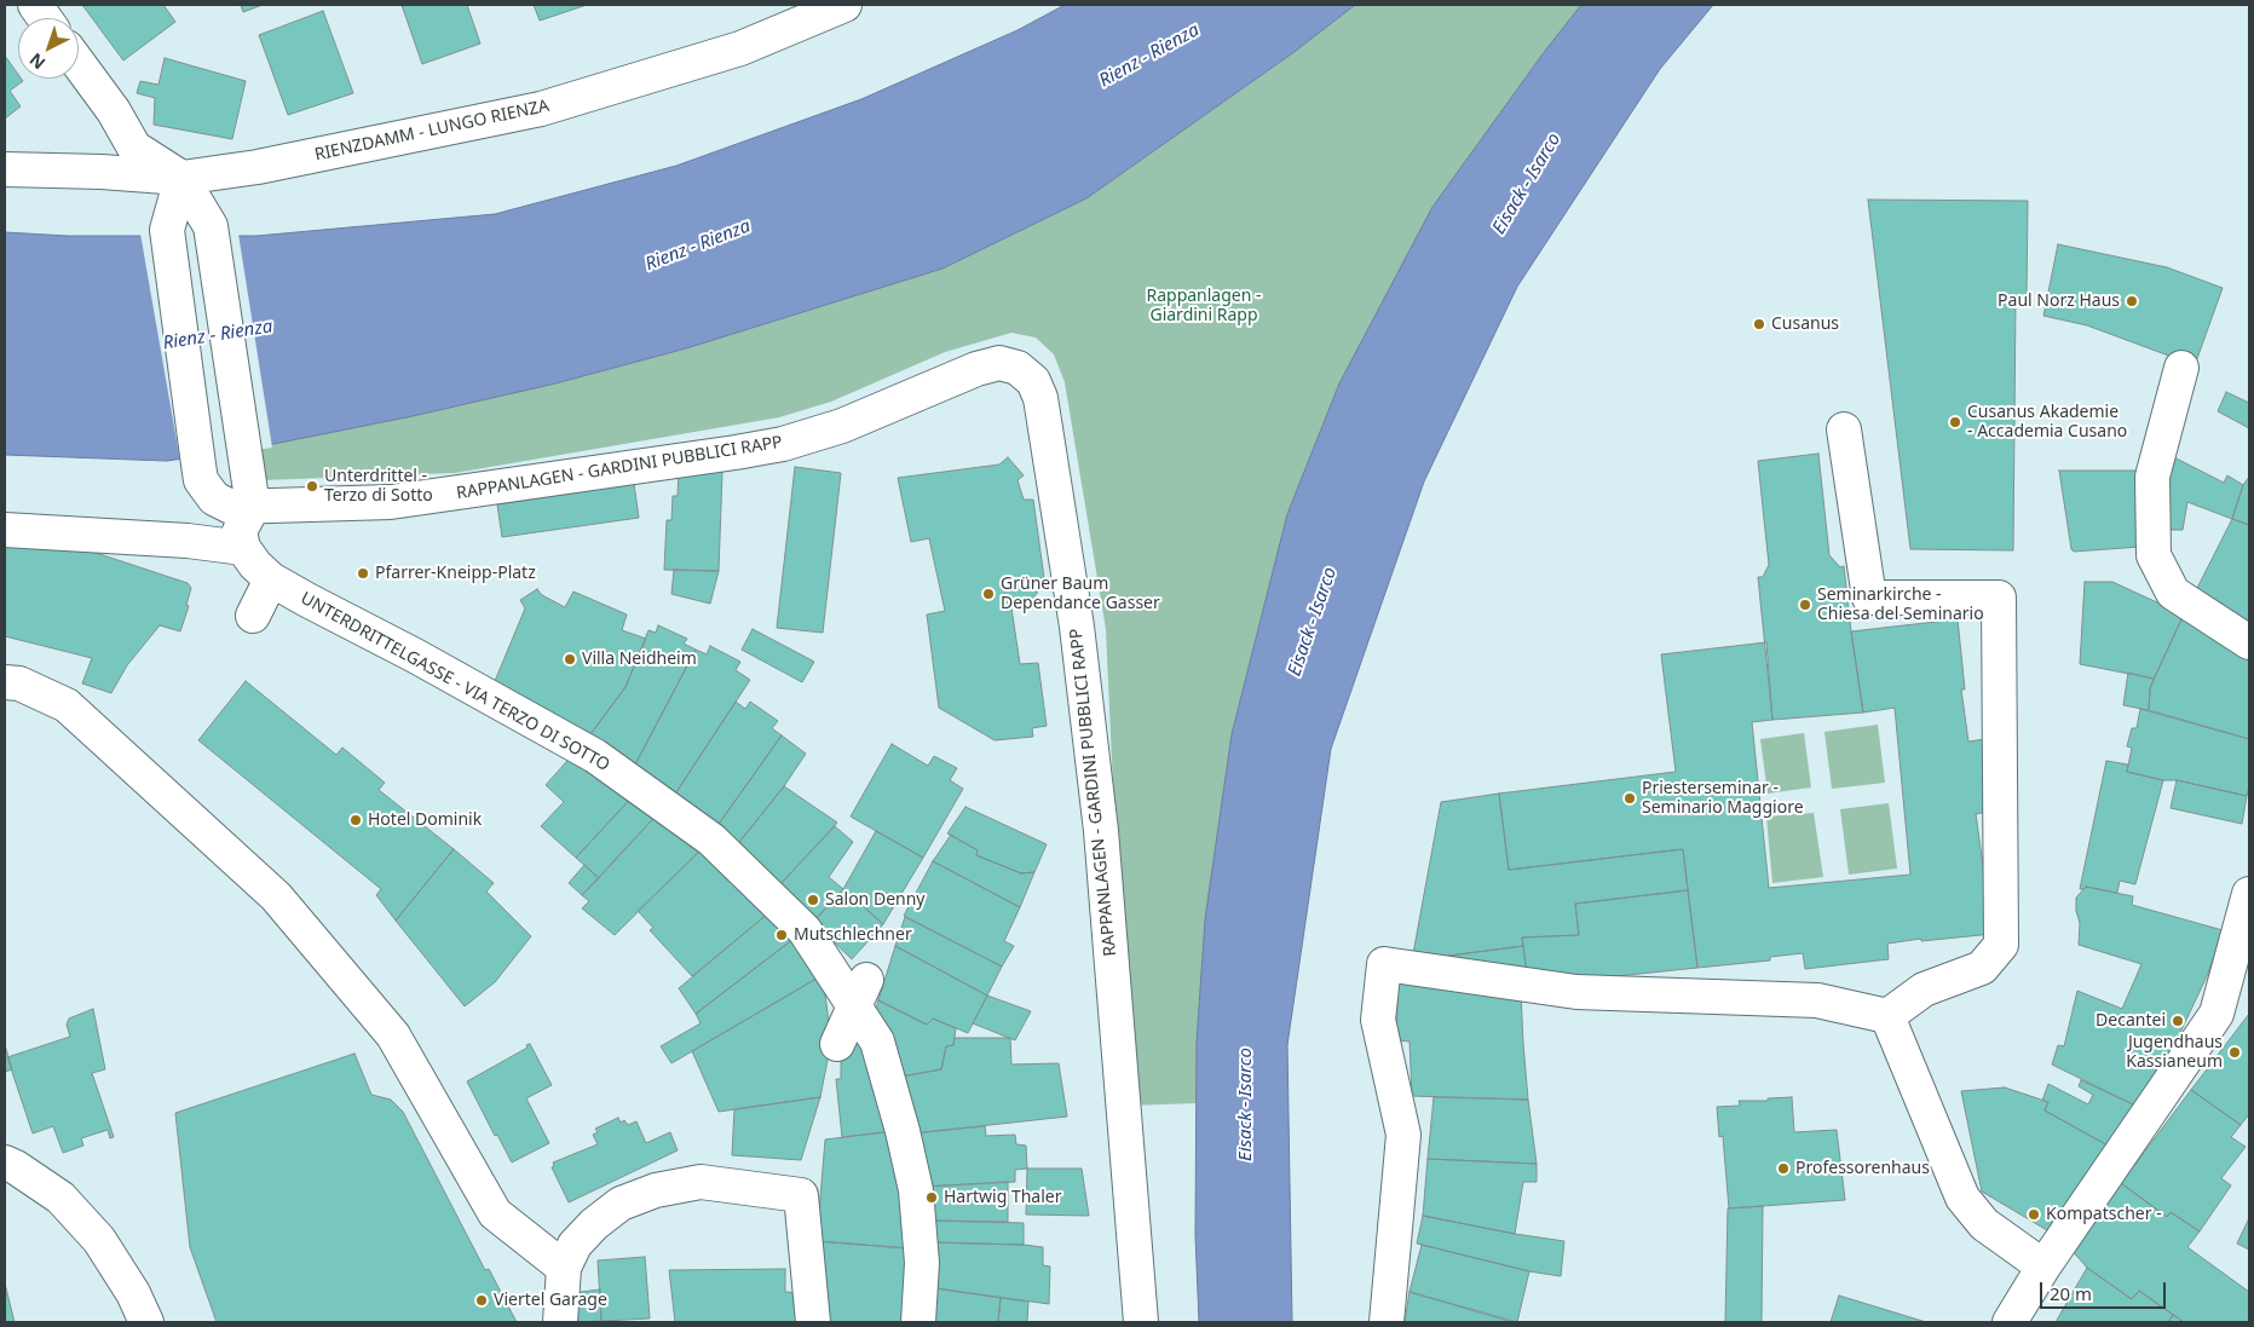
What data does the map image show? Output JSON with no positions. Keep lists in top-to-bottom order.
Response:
{
  "streets": {
    "street": ["RIENZDAMM - LUNGO RIENZA", "RAPPANLAGEN - GARDINI PUBBLICI RAPP", "UNTERDRITTELGASSE - VIA TERZO DI SOTTO"]
  },
  "crossings": [
    ["RIENZDAMM - LUNGO RIENZA", "RAPPANLAGEN - GARDINI PUBBLICI RAPP"]
  ],
  "water": ["Rienz - Rienza", "Eisack - Isarco"],
  "parks": ["Rappanlagen - Giardini Rapp"],
  "places": [
    "Paul Norz Haus",
    "Cusanus",
    "Cusanus Akademie - Accademia Cusano",
    "Unterdrittel - Terzo di Sotto",
    "Pfarrer-Kneipp-Platz",
    "Grüner Baum Dependance Gasser",
    "Seminarkirche - Chiesa del Seminario",
    "Villa Neidheim",
    "Priesterseminar - Seminario Maggiore",
    "Hotel Dominik",
    "Salon Denny",
    "Mutschlechner",
    "Decantei",
    "Jugendhaus Kassianeum",
    "Professorenhaus",
    "Hartwig Thaler",
    "Kompatscher -",
    "Viertel Garage"
  ],
  "scale_bar": "20 m",
  "north": "bottom left"
}
